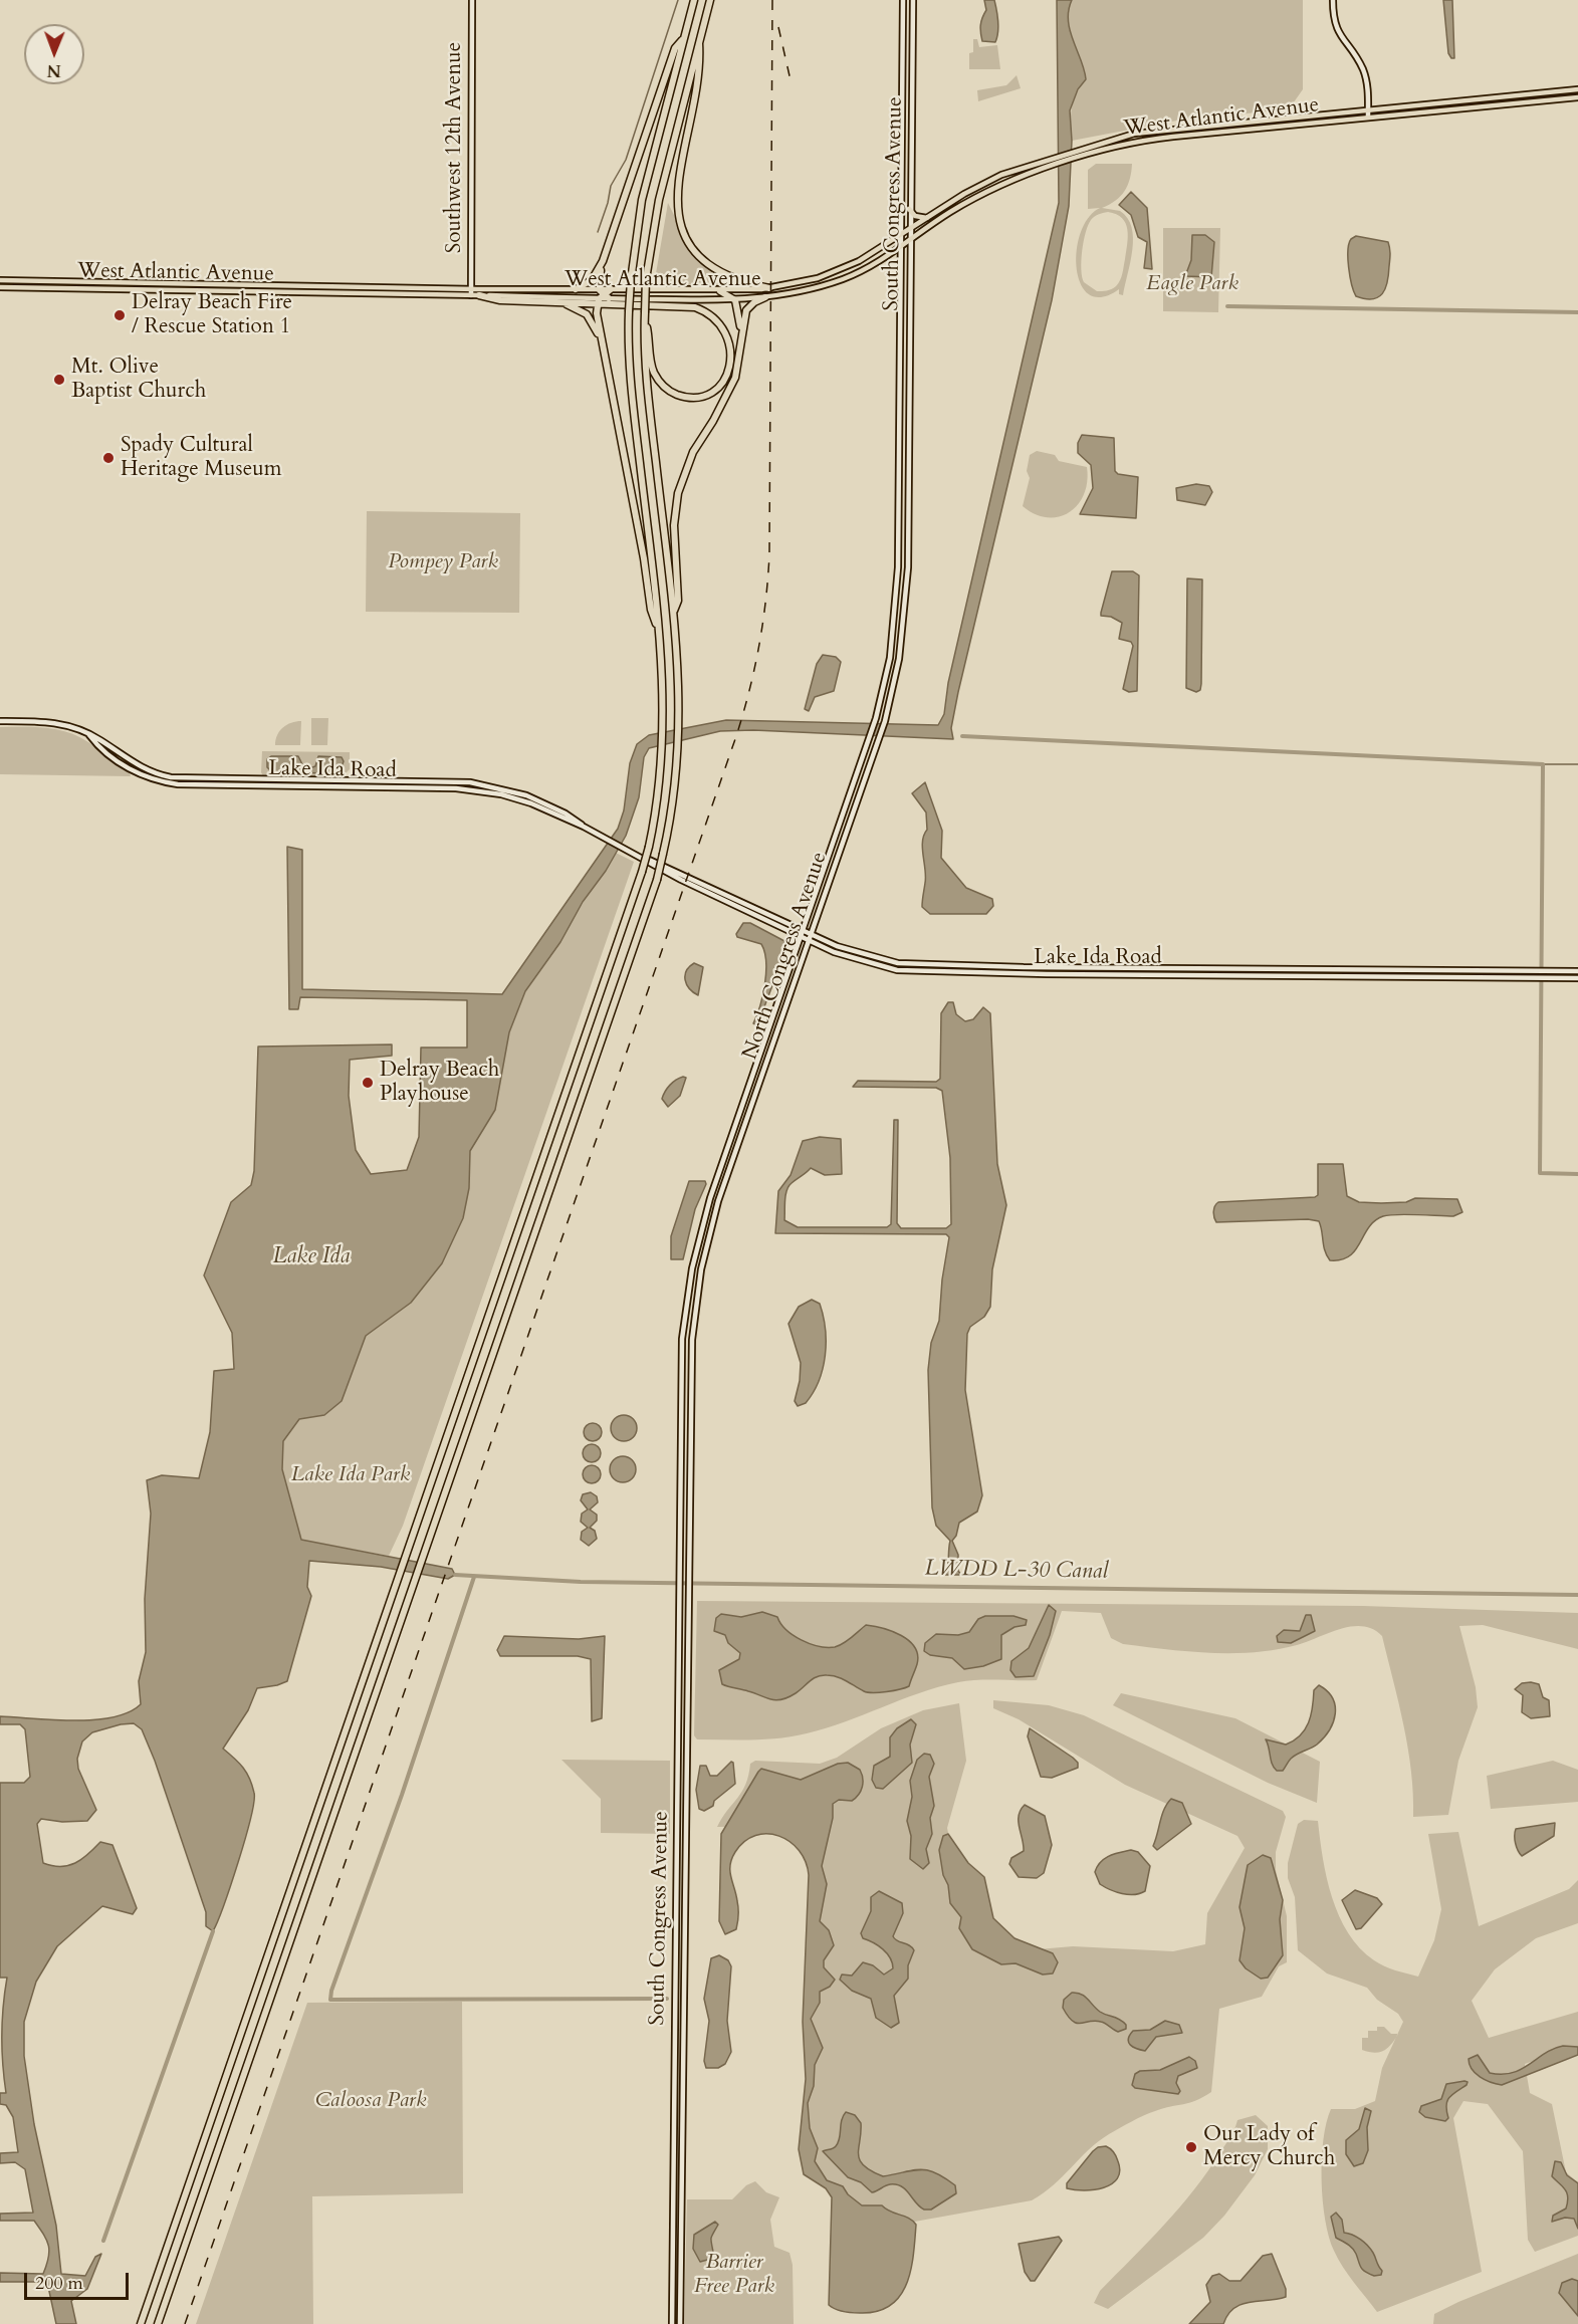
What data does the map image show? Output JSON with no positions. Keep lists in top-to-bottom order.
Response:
{
  "streets": {
    "main road": [
      "West Atlantic Avenue",
      "Southwest 12th Avenue",
      "South Congress Avenue",
      "Lake Ida Road",
      "North Congress Avenue"
    ]
  },
  "crossings": [
    ["West Atlantic Avenue", "Southwest 12th Avenue"],
    ["West Atlantic Avenue", "South Congress Avenue"],
    ["South Congress Avenue", "North Congress Avenue"],
    ["Lake Ida Road", "North Congress Avenue"]
  ],
  "water": ["Lake Ida", "LWDD L-30 Canal"],
  "parks": [
    "Eagle Park",
    "Pompey Park",
    "Lake Ida Park",
    "Caloosa Park",
    "Barrier Free Park"
  ],
  "places": [
    "Delray Beach Fire / Rescue Station 1",
    "Mt. Olive Baptist Church",
    "Spady Cultural Heritage Museum",
    "Delray Beach Playhouse",
    "Our Lady of Mercy Church"
  ],
  "scale_bar": "200 m",
  "north": "bottom"
}
